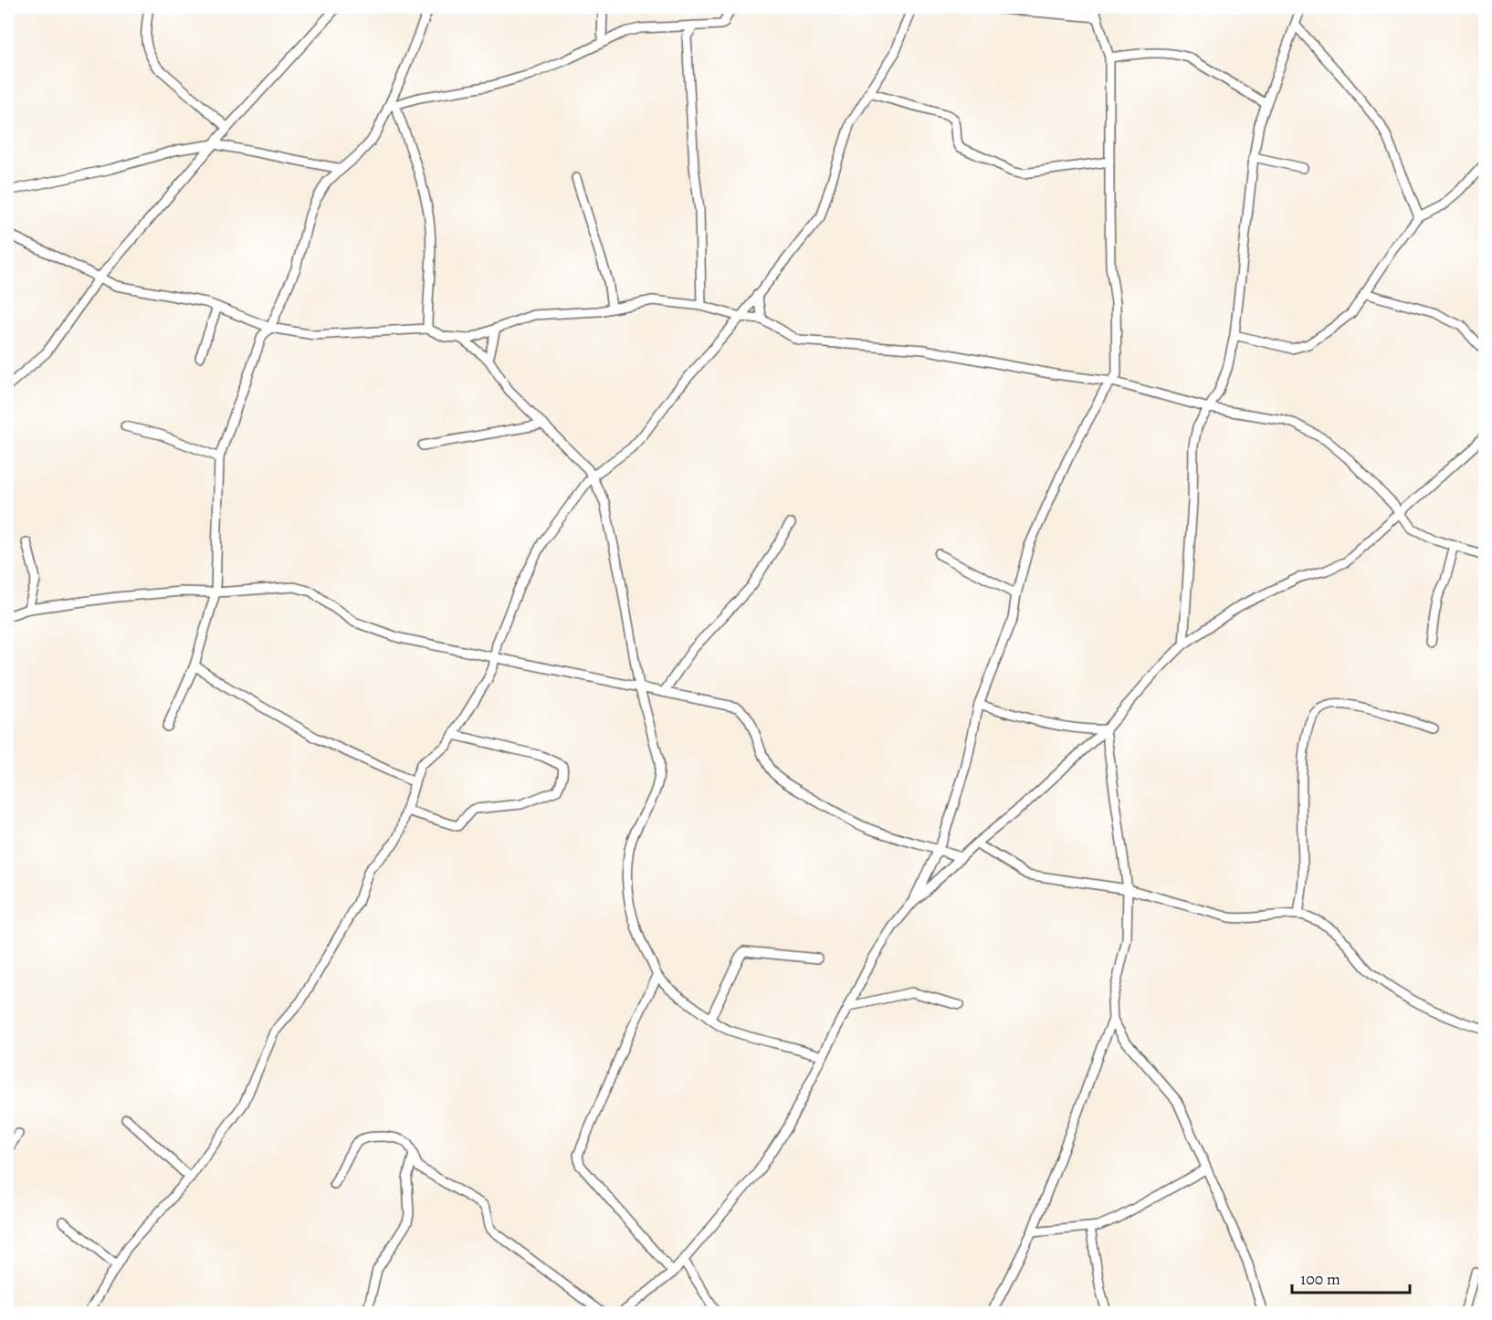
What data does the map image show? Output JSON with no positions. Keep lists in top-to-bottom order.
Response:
{
  "scale_bar": "100 m"
}
